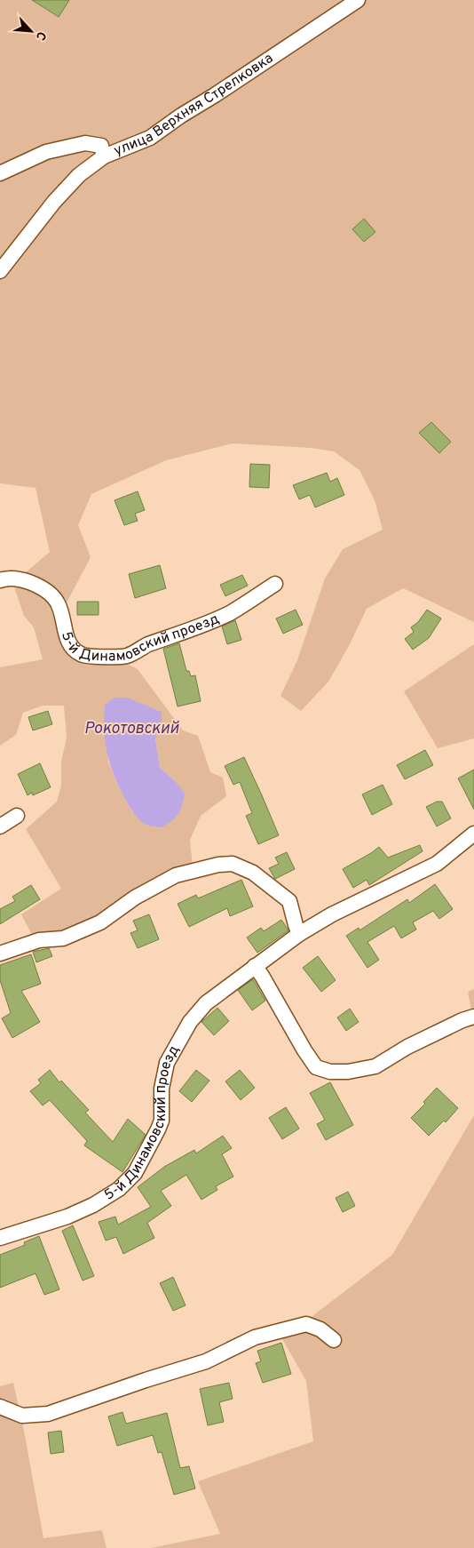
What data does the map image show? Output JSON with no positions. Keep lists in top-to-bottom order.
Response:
{
  "streets": {
    "street": ["улица Верхняя Стрелковка", "5-й Динамовский проезд"]
  },
  "water": ["Рокотовский"],
  "north": "bottom right"
}
